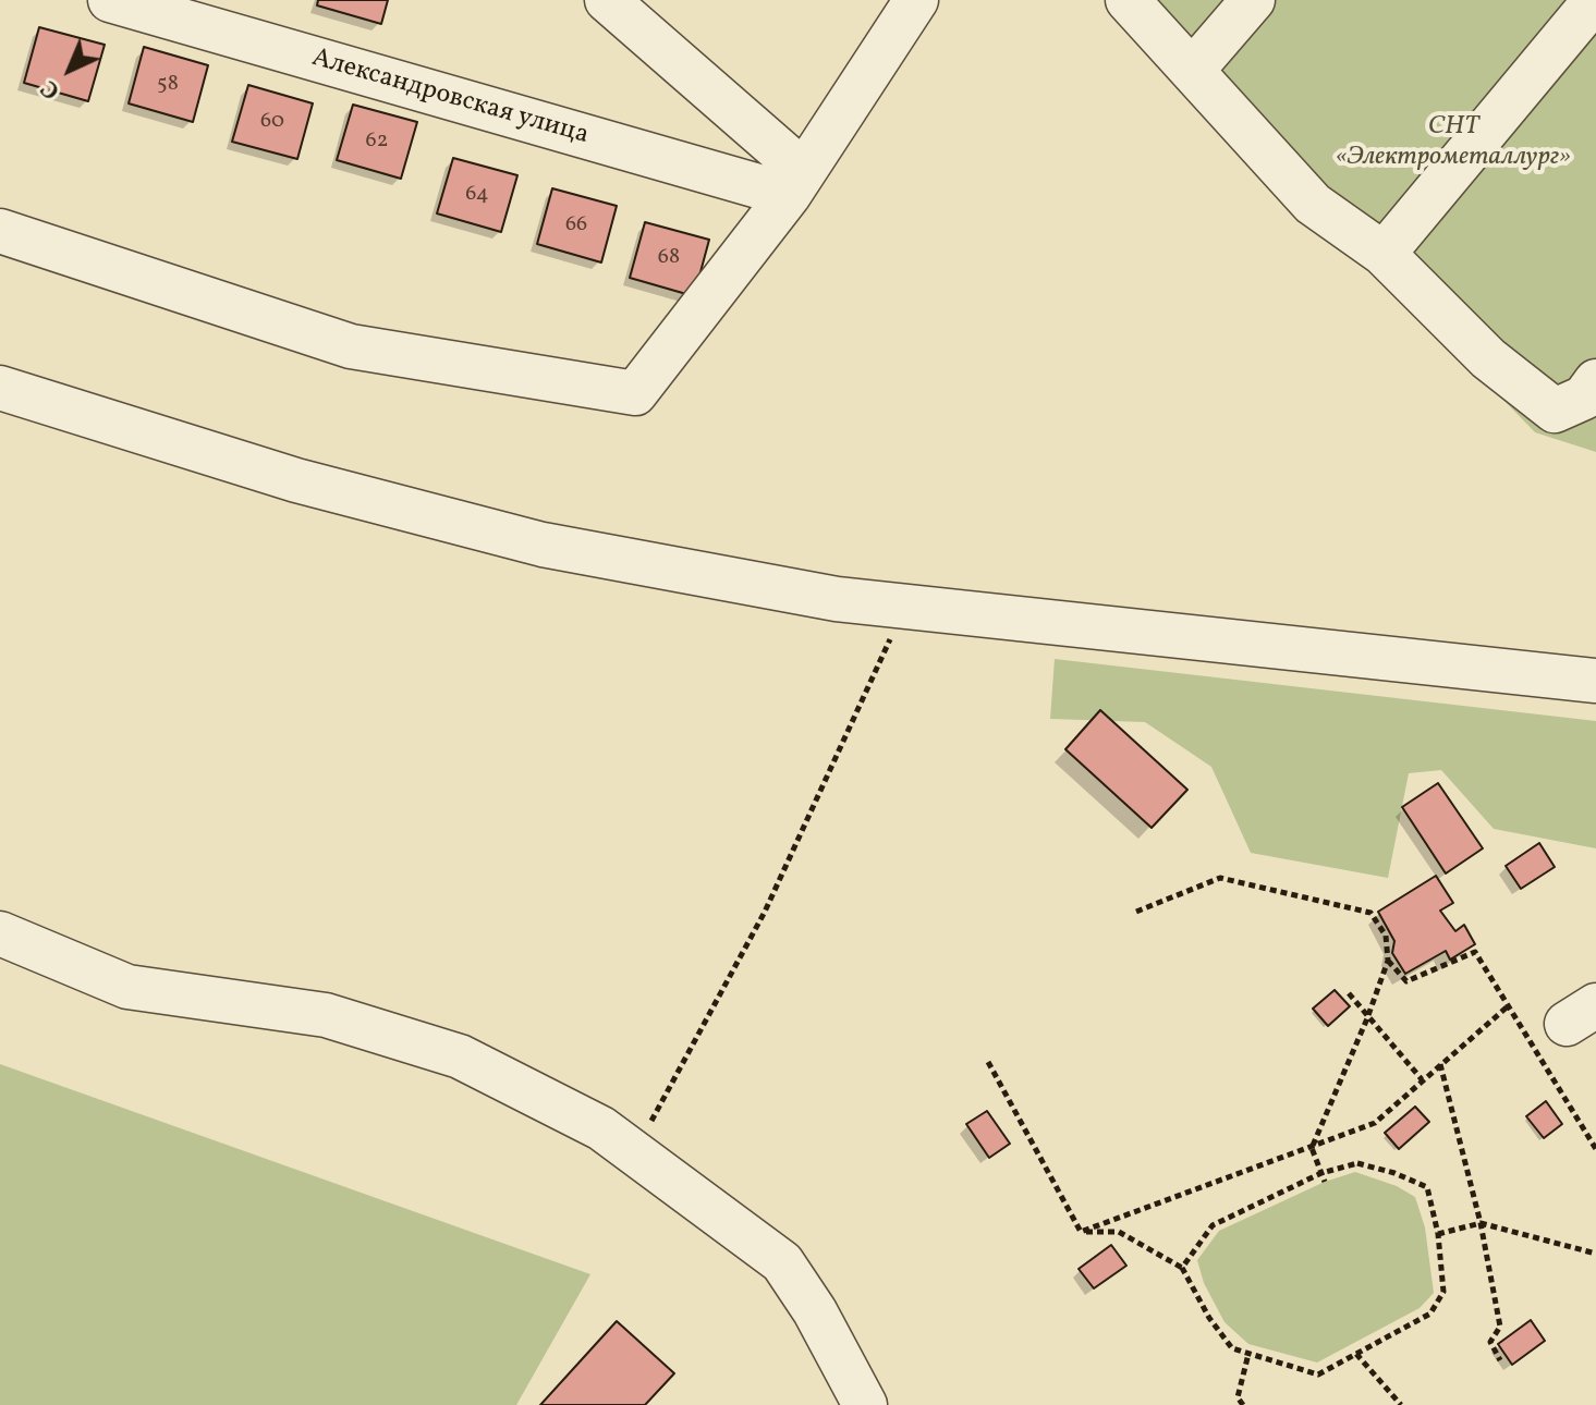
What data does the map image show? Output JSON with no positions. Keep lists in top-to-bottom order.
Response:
{
  "streets": {
    "street": ["Александровская улица"]
  },
  "parks": ["СНТ «Электрометаллург»"],
  "house_numbers": [
    "58",
    "60",
    "62",
    "64",
    "66",
    "68"
  ],
  "north": "bottom left"
}
